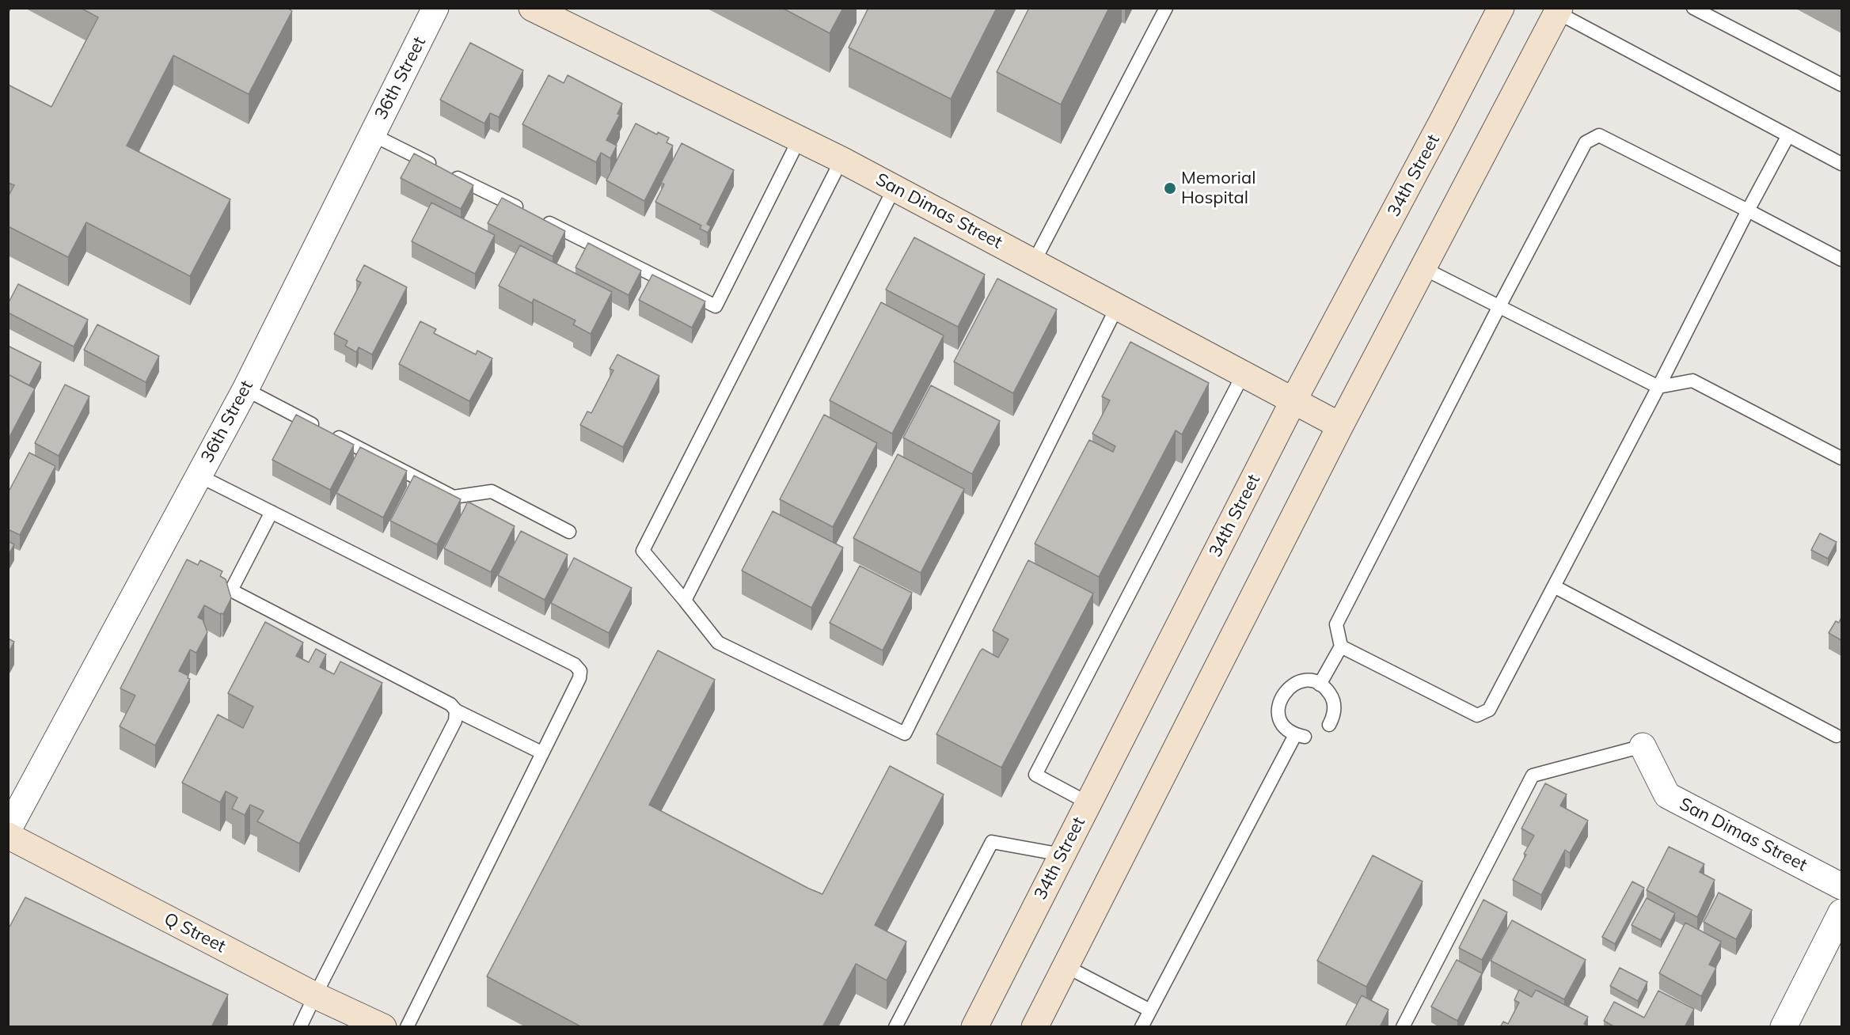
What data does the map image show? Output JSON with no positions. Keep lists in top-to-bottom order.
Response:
{
  "streets": {
    "street": [
      "36th Street",
      "34th Street",
      "San Dimas Street",
      "Q Street"
    ]
  },
  "crossings": [
    ["34th Street", "San Dimas Street"]
  ],
  "places": ["Memorial Hospital"]
}
